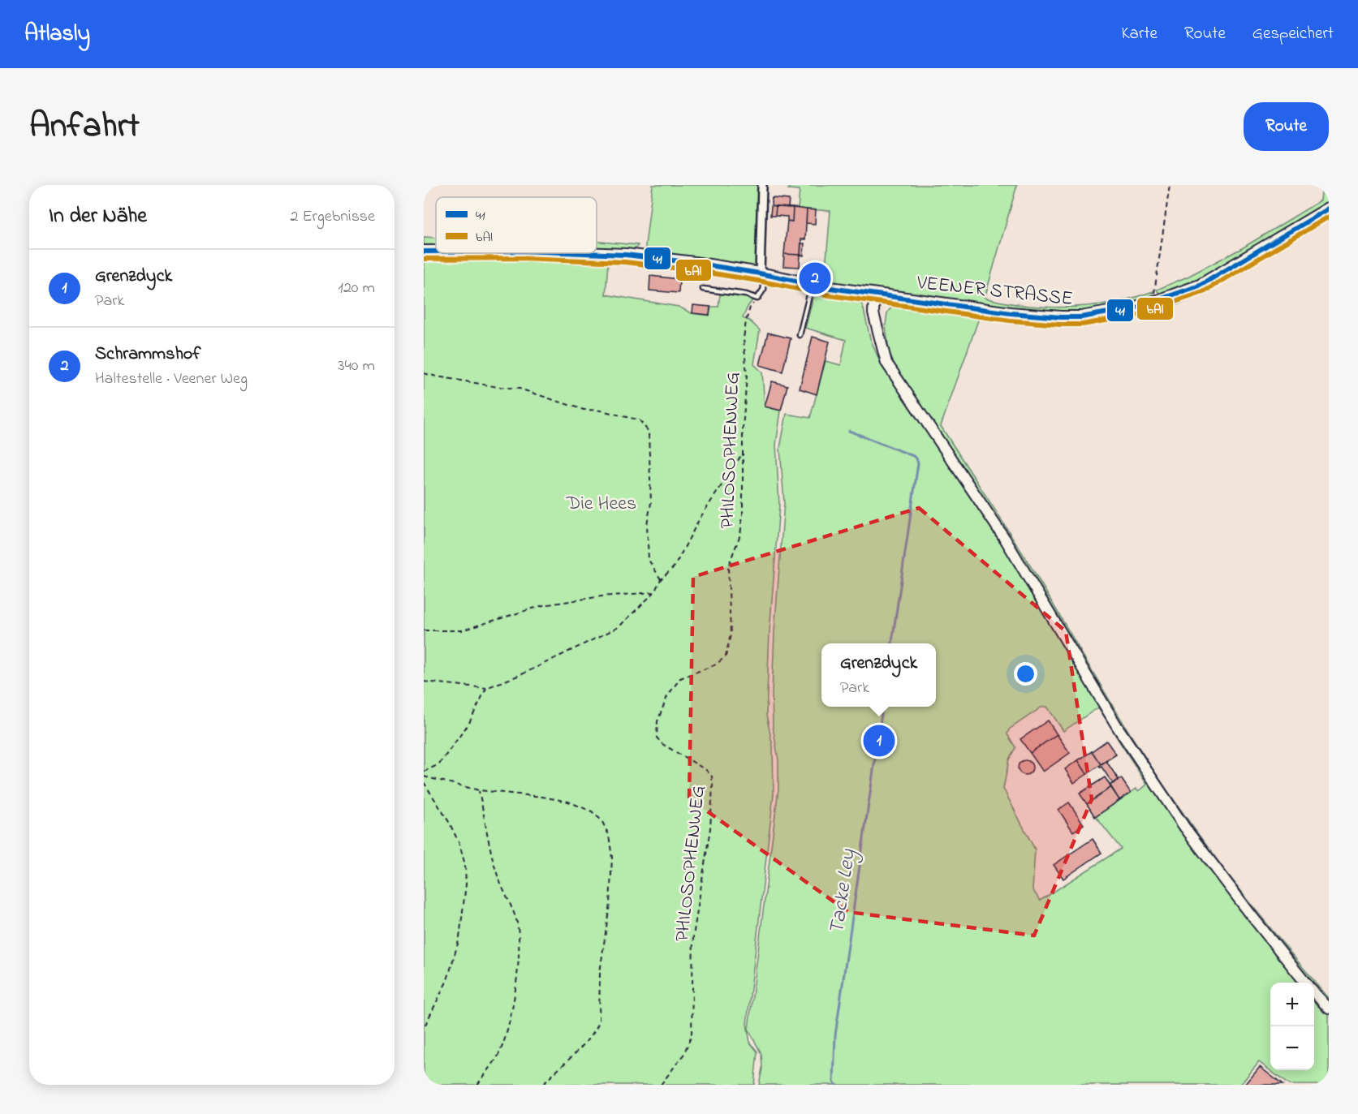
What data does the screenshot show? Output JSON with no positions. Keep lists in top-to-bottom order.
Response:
{
  "streets": {
    "main road": ["VEENER STRASSE"],
    "path": ["PHILOSOPHENWEG"]
  },
  "water": ["Tacke Ley"],
  "parks": ["Die Hees"],
  "lines": ["transit line 41", "transit line bAl"],
  "legend": ["41", "bAl"],
  "page": {
    "header": "Atlasly",
    "nav": ["Karte", "Route", "Gespeichert"],
    "title": "Anfahrt",
    "buttons": "Route",
    "heading": ["In der Nähe", "2 Ergebnisse"],
    "list": [
      {
        "mark": "1",
        "name": "Grenzdyck",
        "note": "Park",
        "value": "120 m"
      },
      {
        "mark": "2",
        "name": "Schrammshof",
        "note": "Haltestelle · Veener Weg",
        "value": "340 m"
      }
    ],
    "pins": ["2", "1"],
    "popup": ["Grenzdyck", "Park"],
    "map_buttons": ["+", "−"]
  }
}
